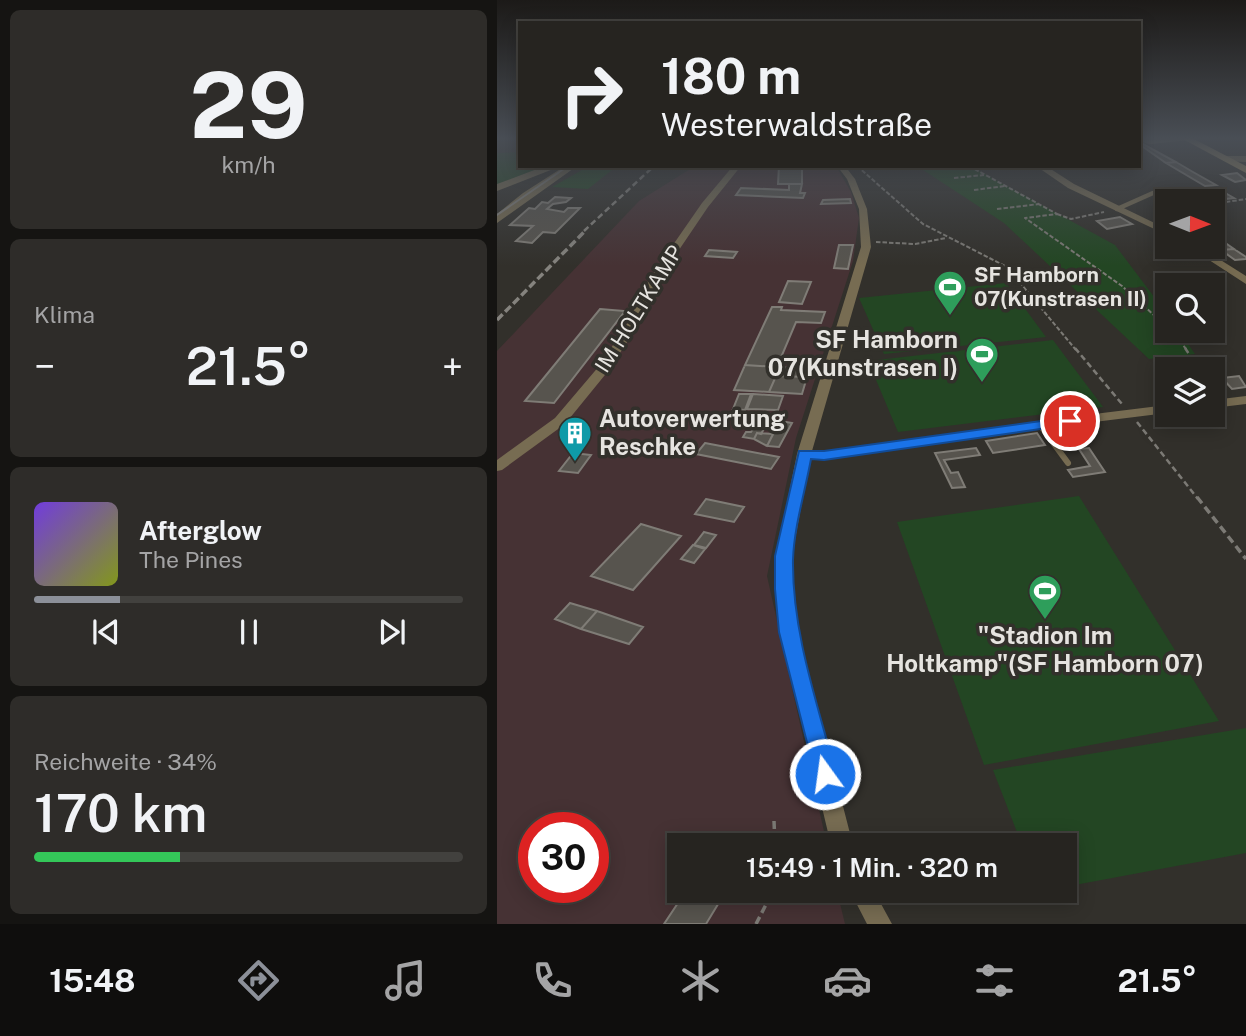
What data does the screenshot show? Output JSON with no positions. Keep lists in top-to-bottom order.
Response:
{
  "streets": {
    "street": ["IM HOLTKAMP"]
  },
  "places": {
    "sports": ["SF Hamborn 07(Kunstrasen II)", "SF Hamborn 07(Kunstrasen I)", "\"Stadion Im Holtkamp\"(SF Hamborn 07)"],
    "building": ["Autoverwertung Reschke"]
  },
  "north": "right",
  "page": {
    "tile": [
      ["29", "km/h"],
      "Klima",
      ["Reichweite · 34%", "170 km"]
    ],
    "turn": ["180 m", "Westerwaldstraße"],
    "heat": ["−", "21.5°", "+"],
    "song": ["Afterglow", "The Pines"],
    "limit": "30",
    "trip": "15:49 · 1 Min. · 320 m",
    "tabs": ["15:48", "21.5°"]
  }
}
